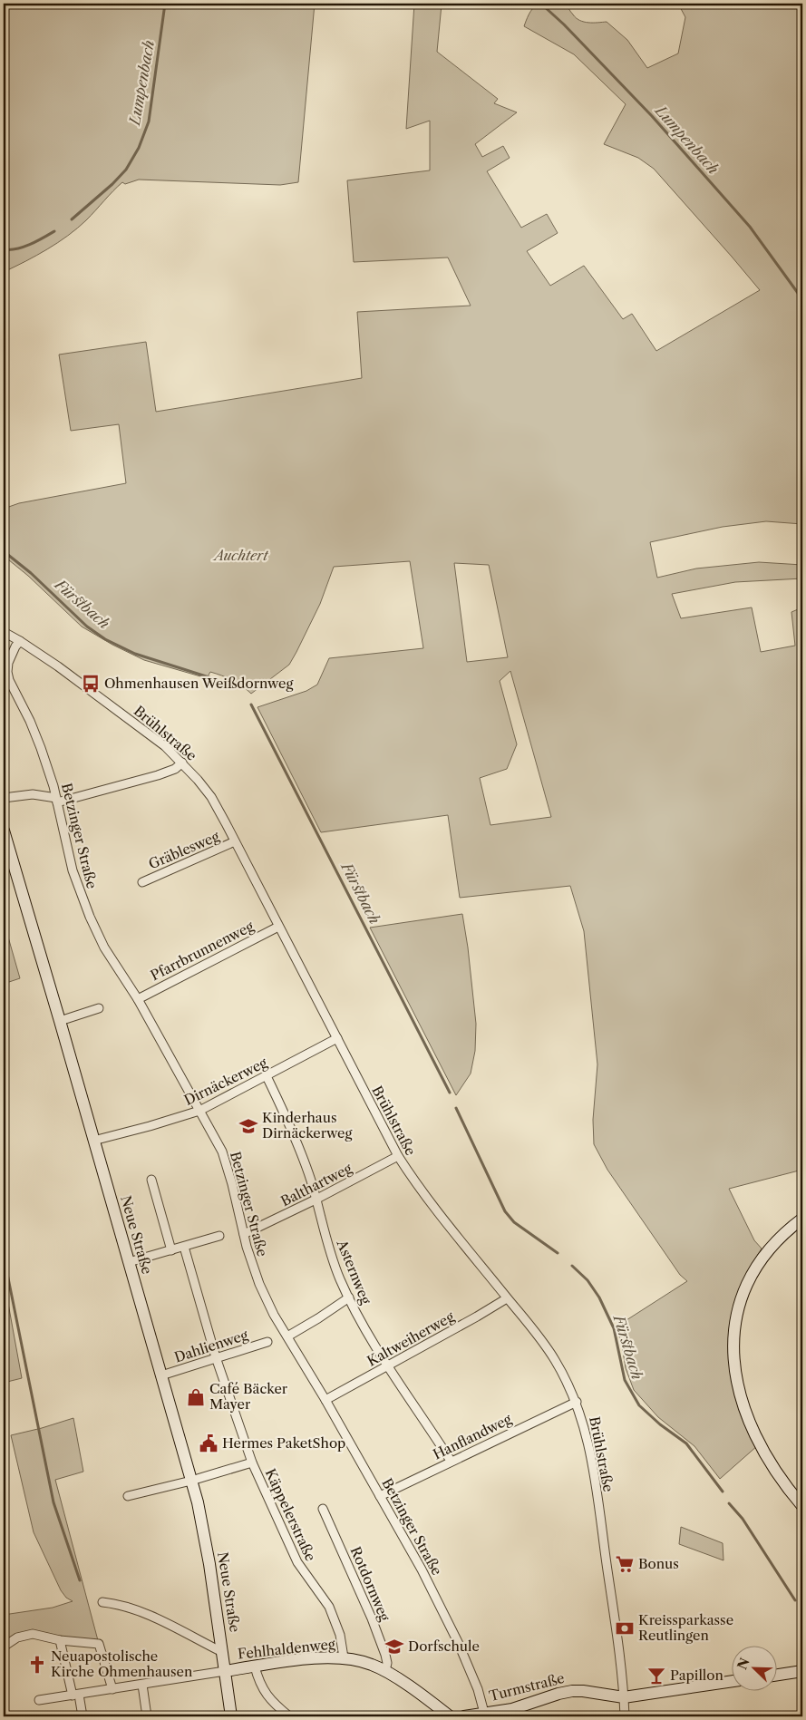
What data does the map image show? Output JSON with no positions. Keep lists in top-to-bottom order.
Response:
{
  "streets": {
    "main road": ["Neue Straße", "Fehlhaldenweg", "Turmstraße"],
    "street": [
      "Brühlstraße",
      "Betzinger Straße",
      "Gräblesweg",
      "Pfarrbrunnenweg",
      "Dirnäckerweg",
      "Balthartweg",
      "Asternweg",
      "Kaltweiherweg",
      "Dahlienweg",
      "Hanflandweg",
      "Käppelerstraße",
      "Rotdornweg"
    ]
  },
  "crossings": [
    ["Brühlstraße", "Betzinger Straße"],
    ["Brühlstraße", "Gräblesweg"],
    ["Brühlstraße", "Pfarrbrunnenweg"],
    ["Brühlstraße", "Dirnäckerweg"],
    ["Brühlstraße", "Balthartweg"],
    ["Brühlstraße", "Kaltweiherweg"],
    ["Brühlstraße", "Hanflandweg"],
    ["Brühlstraße", "Turmstraße"],
    ["Betzinger Straße", "Pfarrbrunnenweg"],
    ["Betzinger Straße", "Dirnäckerweg"],
    ["Betzinger Straße", "Balthartweg"],
    ["Betzinger Straße", "Kaltweiherweg"],
    ["Betzinger Straße", "Hanflandweg"],
    ["Betzinger Straße", "Turmstraße"],
    ["Dirnäckerweg", "Neue Straße"],
    ["Dirnäckerweg", "Asternweg"],
    ["Balthartweg", "Asternweg"],
    ["Neue Straße", "Dahlienweg"],
    ["Neue Straße", "Fehlhaldenweg"],
    ["Asternweg", "Kaltweiherweg"],
    ["Asternweg", "Hanflandweg"],
    ["Dahlienweg", "Käppelerstraße"],
    ["Käppelerstraße", "Fehlhaldenweg"],
    ["Rotdornweg", "Fehlhaldenweg"]
  ],
  "water": ["Lumpenbach", "Fürstbach"],
  "parks": ["Auchtert"],
  "places": {
    "bus stop": ["Ohmenhausen Weißdornweg"],
    "school or university": ["Kinderhaus Dirnäckerweg", "Dorfschule"],
    "shop": ["Café Bäcker Mayer"],
    "public building": ["Hermes PaketShop"],
    "supermarket": ["Bonus"],
    "bank": ["Kreissparkasse Reutlingen"],
    "church": ["Neuapostolische Kirche Ohmenhausen"],
    "bar": ["Papillon"]
  },
  "north": "top left"
}
